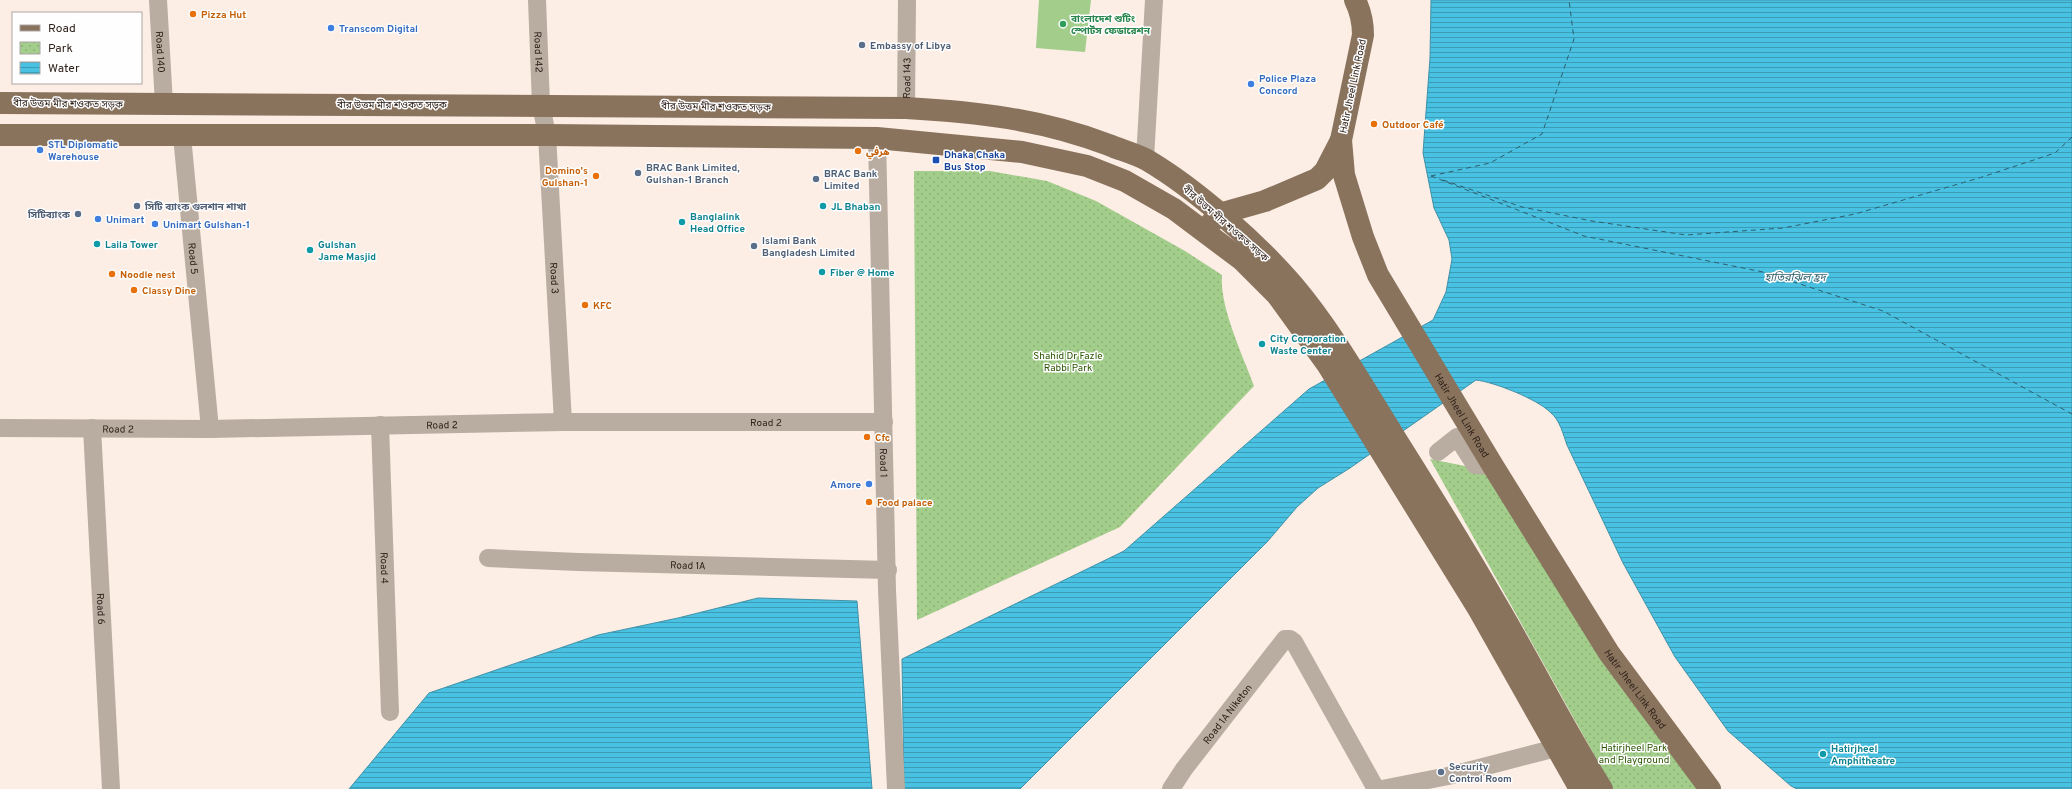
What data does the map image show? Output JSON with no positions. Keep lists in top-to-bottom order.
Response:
{
  "streets": {
    "main road": ["Hatir Jheel Link Road", "বীর উত্তম মীর শওকত সড়ক"],
    "street": [
      "Road 140",
      "Road 142",
      "Road 143",
      "Road 5",
      "Road 3",
      "Road 2",
      "Road 1",
      "Road 1A",
      "Road 4",
      "Road 6",
      "Road 1A Niketon"
    ]
  },
  "crossings": [
    ["Road 140", "বীর উত্তম মীর শওকত সড়ক"],
    ["Road 142", "বীর উত্তম মীর শওকত সড়ক"],
    ["Road 142", "Road 3"],
    ["Road 143", "বীর উত্তম মীর শওকত সড়ক"],
    ["বীর উত্তম মীর শওকত সড়ক", "Road 5"],
    ["বীর উত্তম মীর শওকত সড়ক", "Road 3"],
    ["বীর উত্তম মীর শওকত সড়ক", "Road 1"],
    ["Road 5", "Road 2"],
    ["Road 3", "Road 2"],
    ["Road 2", "Road 1"],
    ["Road 2", "Road 4"],
    ["Road 2", "Road 6"],
    ["Road 1", "Road 1A"]
  ],
  "water": ["হাতিরঝিল হ্রদ"],
  "parks": ["Shahid Dr Fazle Rabbi Park", "Hatirjheel Park and Playground"],
  "places": {
    "other": [
      "Pizza Hut",
      "বাংলাদেশ শুটিং স্পোর্টস ফেডারেশন",
      "Transcom Digital",
      "Embassy of Libya",
      "Police Plaza Concord",
      "Outdoor Café",
      "STL Diplomatic Warehouse",
      "هرفي",
      "BRAC Bank Limited, Gulshan-1 Branch",
      "Domino's Gulshan-1",
      "BRAC Bank Limited",
      "সিটি ব্যাংক গুলশান শাখা",
      "JL Bhaban",
      "সিটিব্যাংক",
      "Unimart",
      "Banglalink Head Office",
      "Unimart Gulshan-1",
      "Laila Tower",
      "Islami Bank Bangladesh Limited",
      "Gulshan Jame Masjid",
      "Fiber @ Home",
      "Noodle nest",
      "Classy Dine",
      "KFC",
      "City Corporation Waste Center",
      "Cfc",
      "Amore",
      "Food palace",
      "Hatirjheel Amphitheatre",
      "Security Control Room"
    ],
    "transit": ["Dhaka Chaka Bus Stop"]
  },
  "legend": ["Road", "Park", "Water"]
}
